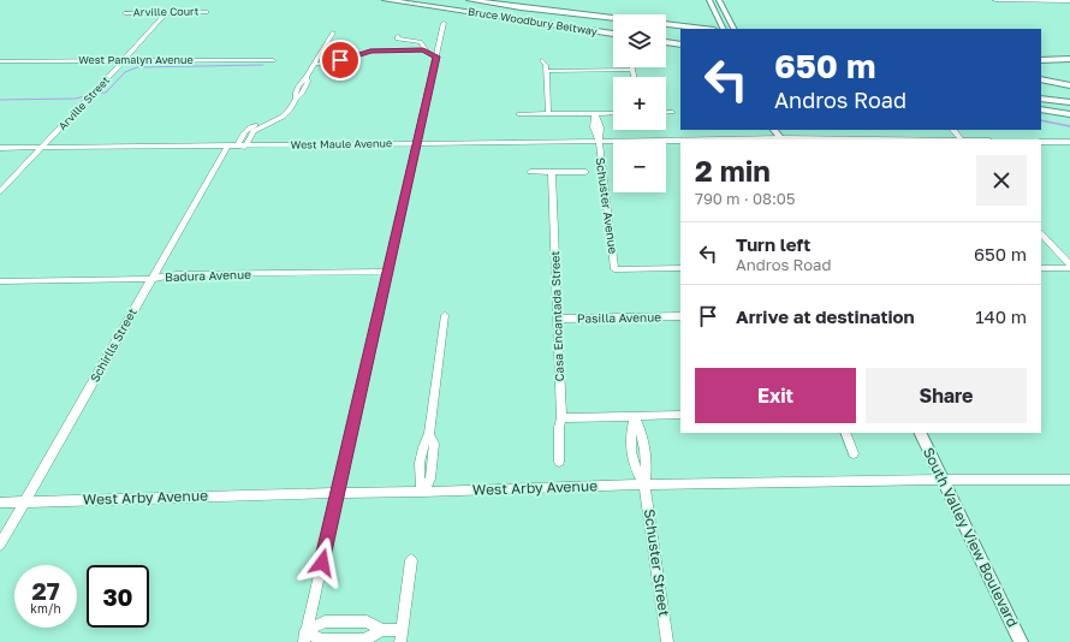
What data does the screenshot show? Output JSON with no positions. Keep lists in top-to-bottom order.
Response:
{
  "streets": {
    "highway": ["Bruce Woodbury Beltway"],
    "main road": ["South Valley View Boulevard"],
    "street": [
      "Arville Court",
      "West Pamalyn Avenue",
      "Arville Street",
      "West Maule Avenue",
      "Schuster Avenue",
      "Badura Avenue",
      "Casa Encantada Street",
      "Pasilla Avenue",
      "Schirlls Street",
      "West Arby Avenue",
      "Schuster Street"
    ]
  },
  "crossings": [
    ["Arville Court", "Arville Street"],
    ["West Pamalyn Avenue", "Arville Street"],
    ["Arville Street", "West Maule Avenue"],
    ["West Maule Avenue", "Schuster Avenue"],
    ["West Maule Avenue", "Schirlls Street"],
    ["Badura Avenue", "Schirlls Street"],
    ["Casa Encantada Street", "Pasilla Avenue"],
    ["Schirlls Street", "West Arby Avenue"],
    ["West Arby Avenue", "South Valley View Boulevard"],
    ["West Arby Avenue", "Schuster Street"]
  ],
  "page": {
    "map_buttons": ["+", "−"],
    "turn": ["650 m", "Andros Road"],
    "heading": ["2 min", "790 m · 08:05"],
    "list": [
      {
        "name": "Turn left",
        "note": "Andros Road",
        "value": "650 m"
      },
      {
        "name": "Arrive at destination",
        "value": "140 m"
      }
    ],
    "buttons": ["Exit", "Share"],
    "speed": "27 km/h",
    "limit": "30"
  }
}
